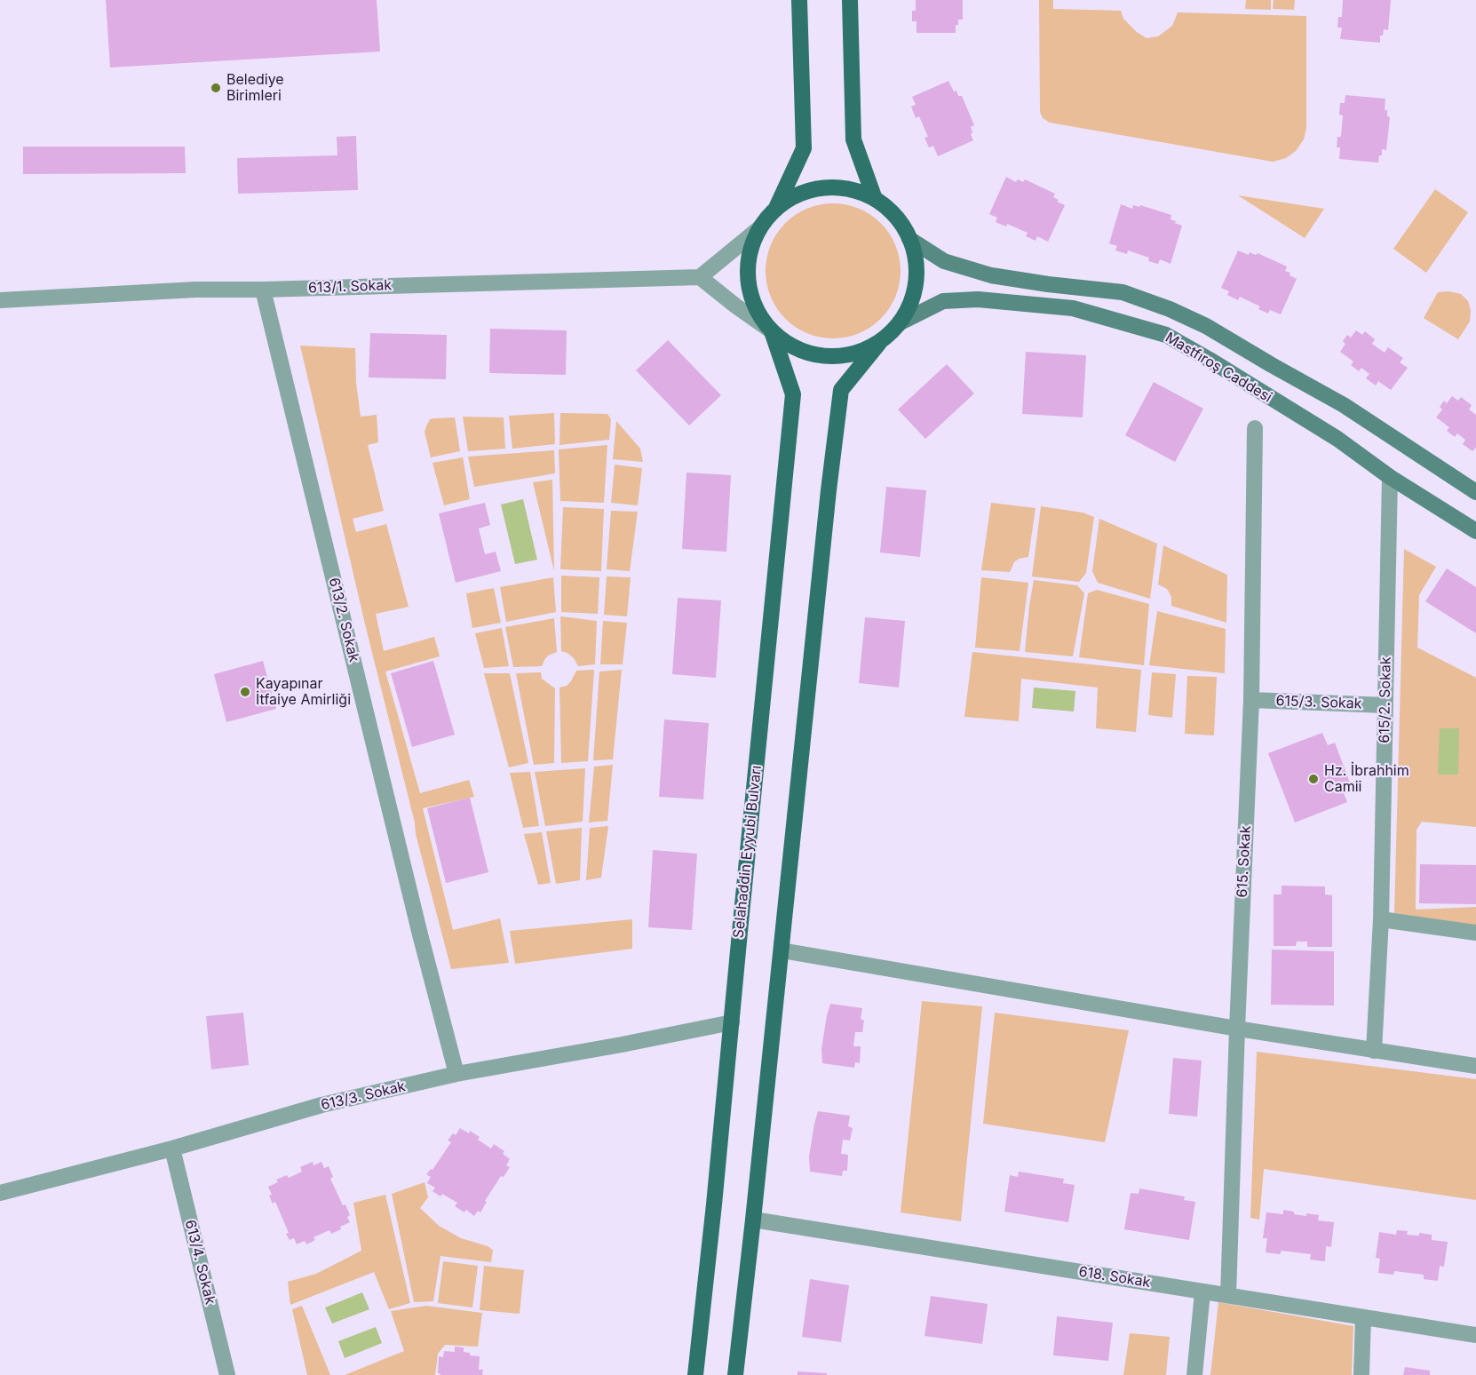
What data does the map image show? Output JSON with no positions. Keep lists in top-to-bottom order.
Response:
{
  "streets": {
    "main road": ["Mastfıroş Caddesi", "Selahaddin Eyyubi Bulvarı"],
    "street": [
      "613/1. Sokak",
      "613/2. Sokak",
      "615/2. Sokak",
      "615/3. Sokak",
      "615. Sokak",
      "613/3. Sokak",
      "613/4. Sokak",
      "618. Sokak"
    ]
  },
  "crossings": [
    ["613/1. Sokak", "613/2. Sokak"],
    ["Mastfıroş Caddesi", "615/2. Sokak"],
    ["Mastfıroş Caddesi", "Selahaddin Eyyubi Bulvarı"],
    ["613/2. Sokak", "613/3. Sokak"],
    ["615/2. Sokak", "615/3. Sokak"],
    ["615/3. Sokak", "615. Sokak"],
    ["Selahaddin Eyyubi Bulvarı", "613/3. Sokak"],
    ["615. Sokak", "618. Sokak"],
    ["613/3. Sokak", "613/4. Sokak"]
  ],
  "places": ["Belediye Birimleri", "Kayapınar İtfaiye Amirliği", "Hz. İbrahhim Camii"]
}
